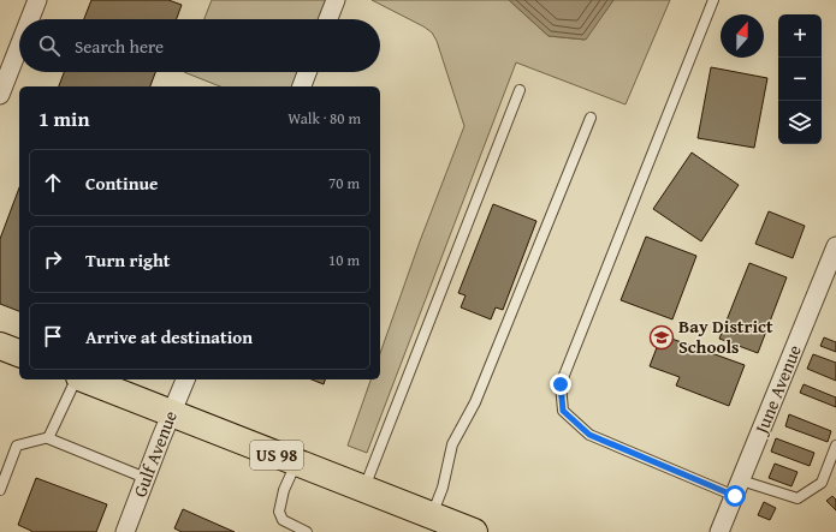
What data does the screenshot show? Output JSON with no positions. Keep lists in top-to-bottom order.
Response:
{
  "streets": {
    "highway": ["US 98"],
    "street": ["June Avenue", "Gulf Avenue"]
  },
  "crossings": [
    ["Gulf Avenue", "US 98"]
  ],
  "places": {
    "school or university": ["Bay District Schools"]
  },
  "north": "top",
  "page": {
    "map_buttons": ["+", "−"],
    "search": "Search here",
    "heading": ["1 min", "Walk · 80 m"],
    "list": [
      ["Continue", "70 m"],
      ["Turn right", "10 m"],
      "Arrive at destination"
    ]
  }
}
